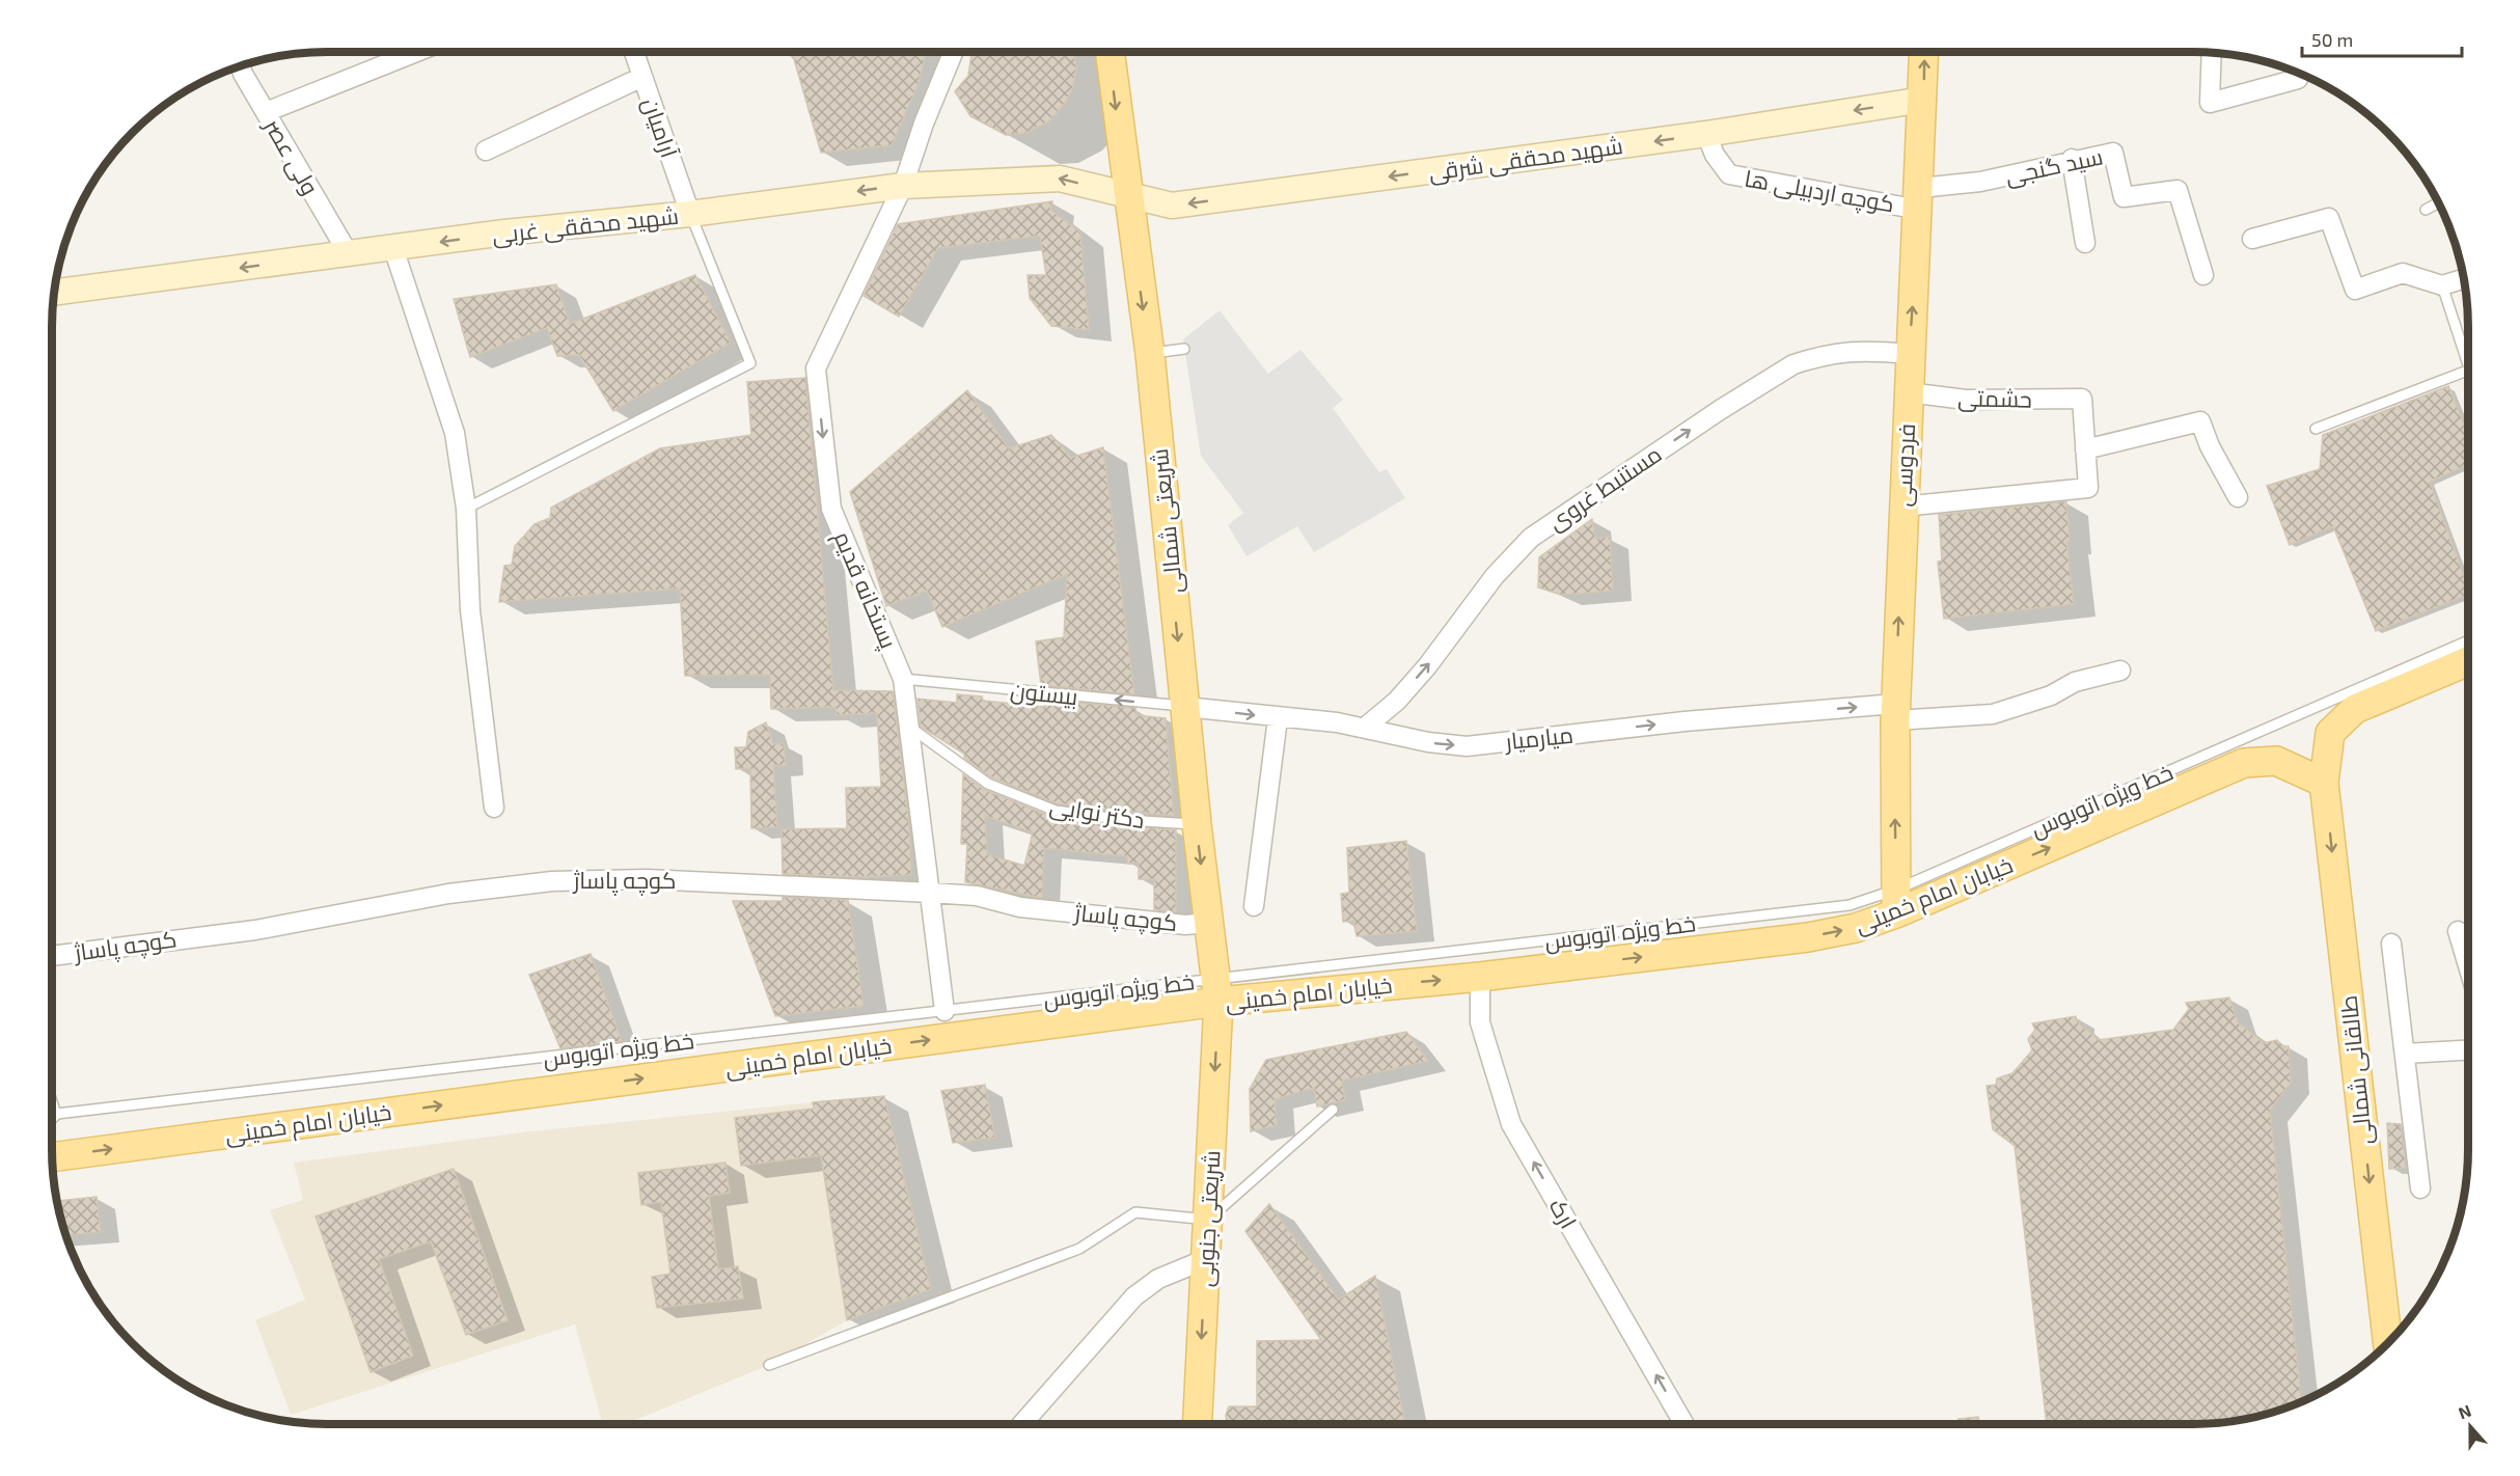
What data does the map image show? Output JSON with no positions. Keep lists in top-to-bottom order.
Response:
{
  "streets": {
    "main road": [
      "فردوسی",
      "شریعتی شمالی",
      "خیابان امام خمینی",
      "طالقانی شمالی",
      "شریعتی جنوبی"
    ],
    "street": [
      "آرامیان",
      "ولی عصر",
      "شهید محققی شرقی",
      "سید گنجی",
      "کوچه اردبیلی ها",
      "شهید محققی غربی",
      "حشمتی",
      "مستنبط غروی",
      "پستخانه قدیم",
      "میارمیار",
      "کوچه پاساژ",
      "ارک"
    ],
    "lane": ["بیستون", "خط ویژه اتوبوس", "دکتر نوایی"]
  },
  "crossings": [
    ["آرامیان", "شهید محققی غربی"],
    ["ولی عصر", "شهید محققی غربی"],
    ["شهید محققی شرقی", "کوچه اردبیلی ها"],
    ["شهید محققی شرقی", "شهید محققی غربی"],
    ["شهید محققی شرقی", "فردوسی"],
    ["شهید محققی شرقی", "شریعتی شمالی"],
    ["سید گنجی", "کوچه اردبیلی ها"],
    ["سید گنجی", "فردوسی"],
    ["کوچه اردبیلی ها", "فردوسی"],
    ["شهید محققی غربی", "شریعتی شمالی"],
    ["شهید محققی غربی", "پستخانه قدیم"],
    ["حشمتی", "فردوسی"],
    ["فردوسی", "مستنبط غروی"],
    ["فردوسی", "میارمیار"],
    ["فردوسی", "خط ویژه اتوبوس"],
    ["فردوسی", "خیابان امام خمینی"],
    ["مستنبط غروی", "میارمیار"],
    ["شریعتی شمالی", "بیستون"],
    ["شریعتی شمالی", "میارمیار"],
    ["شریعتی شمالی", "خط ویژه اتوبوس"],
    ["شریعتی شمالی", "دکتر نوایی"],
    ["شریعتی شمالی", "کوچه پاساژ"],
    ["شریعتی شمالی", "خیابان امام خمینی"],
    ["شریعتی شمالی", "شریعتی جنوبی"],
    ["پستخانه قدیم", "بیستون"],
    ["پستخانه قدیم", "خط ویژه اتوبوس"],
    ["پستخانه قدیم", "دکتر نوایی"],
    ["پستخانه قدیم", "کوچه پاساژ"],
    ["بیستون", "میارمیار"],
    ["خط ویژه اتوبوس", "خیابان امام خمینی"],
    ["خط ویژه اتوبوس", "شریعتی جنوبی"],
    ["خیابان امام خمینی", "طالقانی شمالی"],
    ["خیابان امام خمینی", "ارک"],
    ["خیابان امام خمینی", "شریعتی جنوبی"]
  ],
  "one_way": [
    "شهید محققی شرقی",
    "شهید محققی غربی",
    "فردوسی",
    "مستنبط غروی",
    "شریعتی شمالی",
    "پستخانه قدیم",
    "بیستون",
    "میارمیار",
    "خیابان امام خمینی",
    "طالقانی شمالی",
    "ارک",
    "شریعتی جنوبی"
  ],
  "scale_bar": "50 m",
  "north": "top"
}
